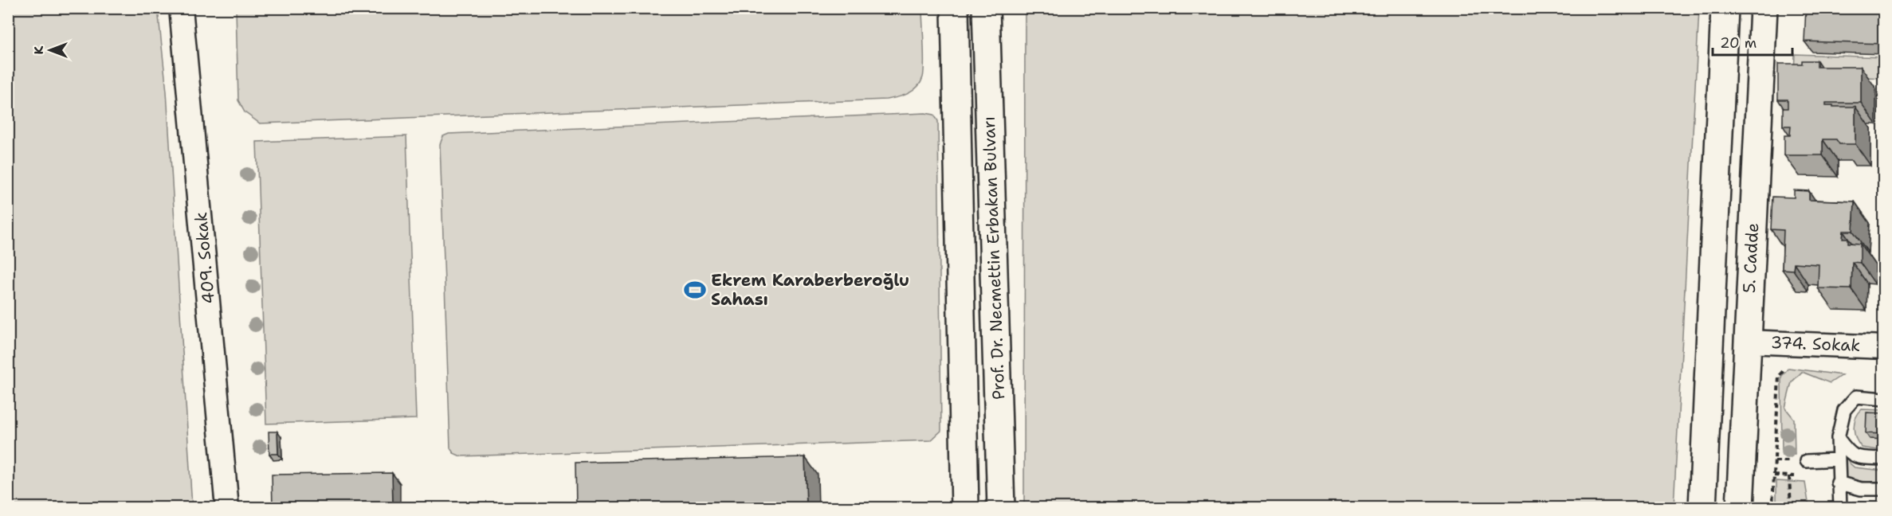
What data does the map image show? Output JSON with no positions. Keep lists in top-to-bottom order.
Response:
{
  "streets": {
    "main road": ["Prof. Dr. Necmettin Erbakan Bulvarı", "5. Cadde"],
    "street": ["409. Sokak", "374. Sokak"]
  },
  "crossings": [
    ["5. Cadde", "374. Sokak"]
  ],
  "places": {
    "sports": ["Ekrem Karaberberoğlu Sahası"]
  },
  "scale_bar": "20 m",
  "north": "left"
}
